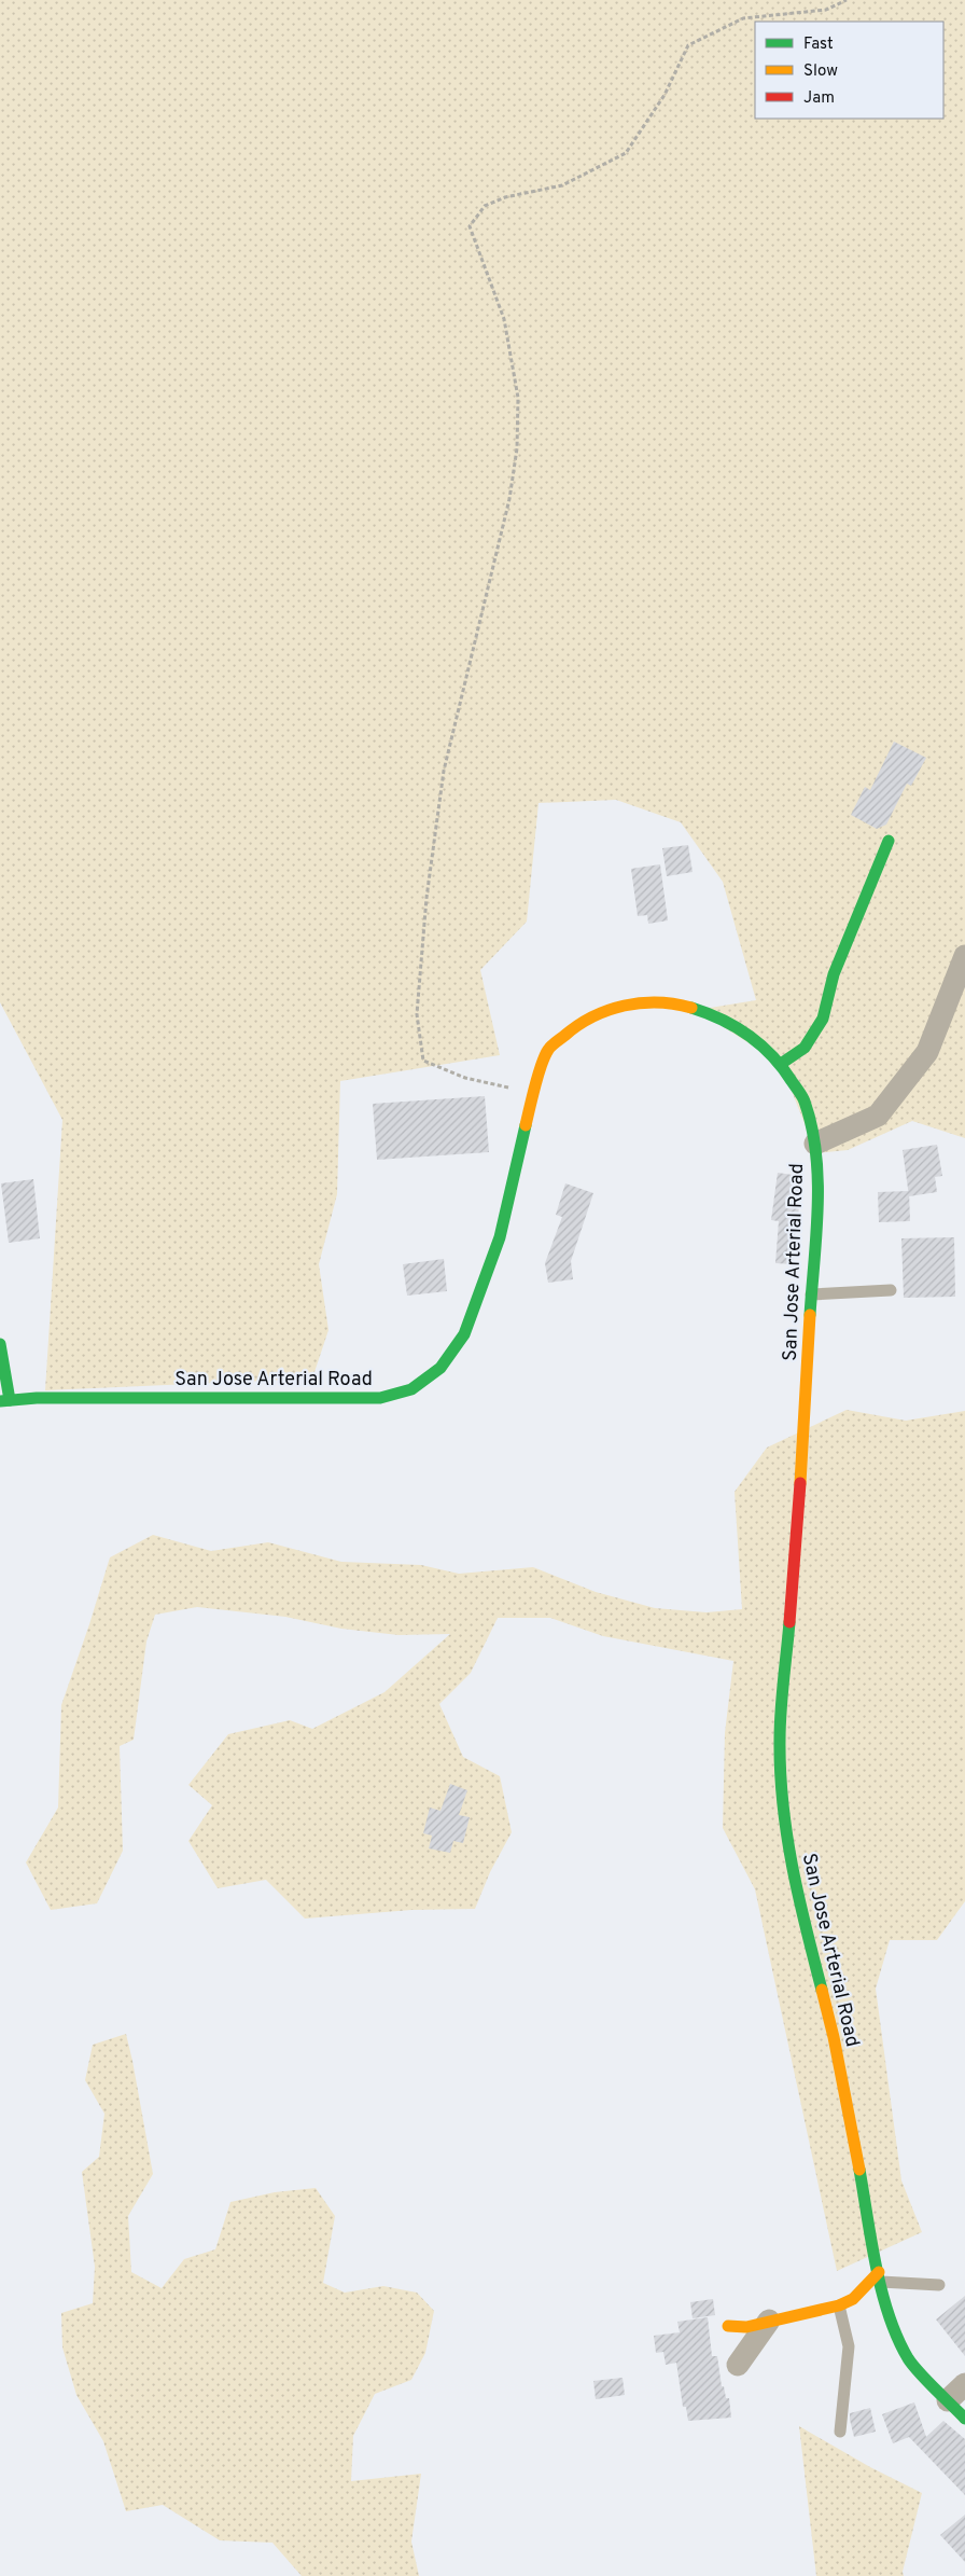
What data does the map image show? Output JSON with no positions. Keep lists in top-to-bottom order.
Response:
{
  "streets": {
    "main road": ["San Jose Arterial Road"]
  },
  "legend": ["Fast", "Slow", "Jam"]
}
